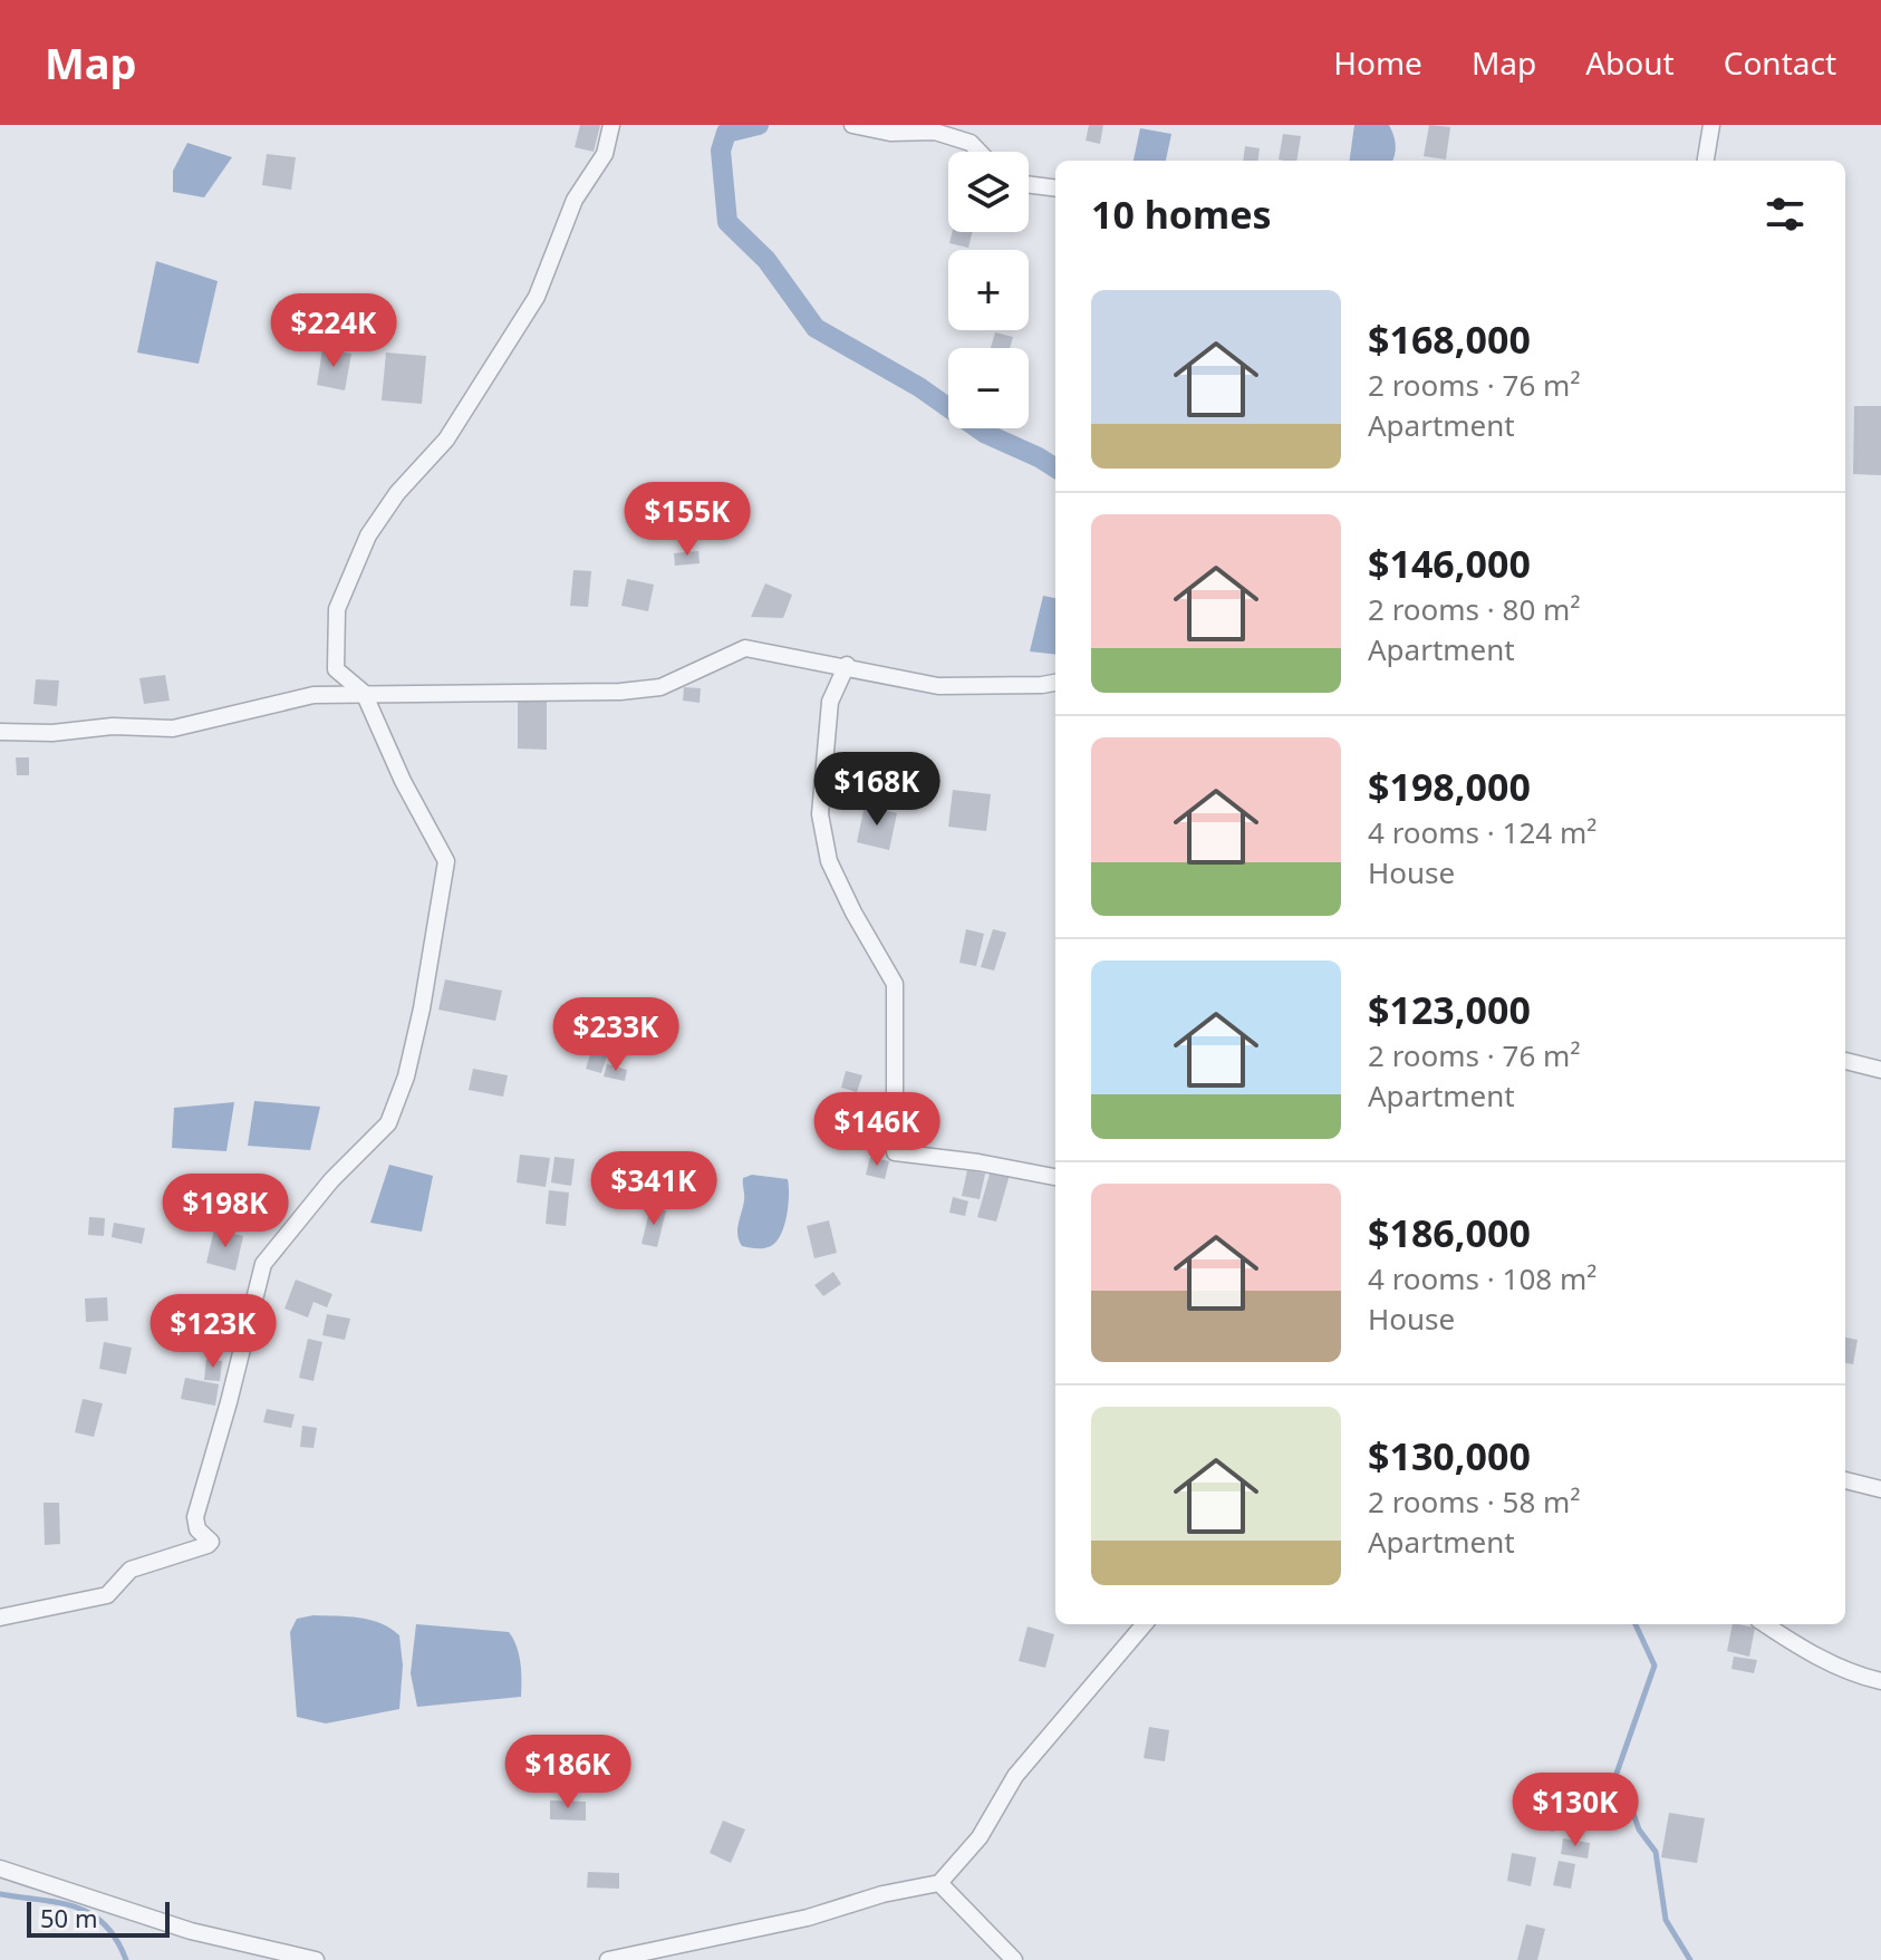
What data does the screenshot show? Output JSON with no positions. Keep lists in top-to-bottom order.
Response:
{
  "scale_bar": "50 m",
  "page": {
    "header": "Map",
    "nav": [
      "Home",
      "Map",
      "About",
      "Contact"
    ],
    "map_buttons": ["+", "−"],
    "heading": "10 homes",
    "list": [
      {
        "name": "$168,000",
        "note": "2 rooms · 76 m² · Apartment"
      },
      {
        "name": "$146,000",
        "note": "2 rooms · 80 m² · Apartment"
      },
      {
        "name": "$198,000",
        "note": "4 rooms · 124 m² · House"
      },
      {
        "name": "$123,000",
        "note": "2 rooms · 76 m² · Apartment"
      },
      {
        "name": "$186,000",
        "note": "4 rooms · 108 m² · House"
      },
      {
        "name": "$130,000",
        "note": "2 rooms · 58 m² · Apartment"
      }
    ],
    "price": [
      "$224K",
      "$155K",
      "$168K",
      "$233K",
      "$146K",
      "$341K",
      "$198K",
      "$123K",
      "$186K",
      "$130K"
    ],
    "scale": "50 m"
  }
}
